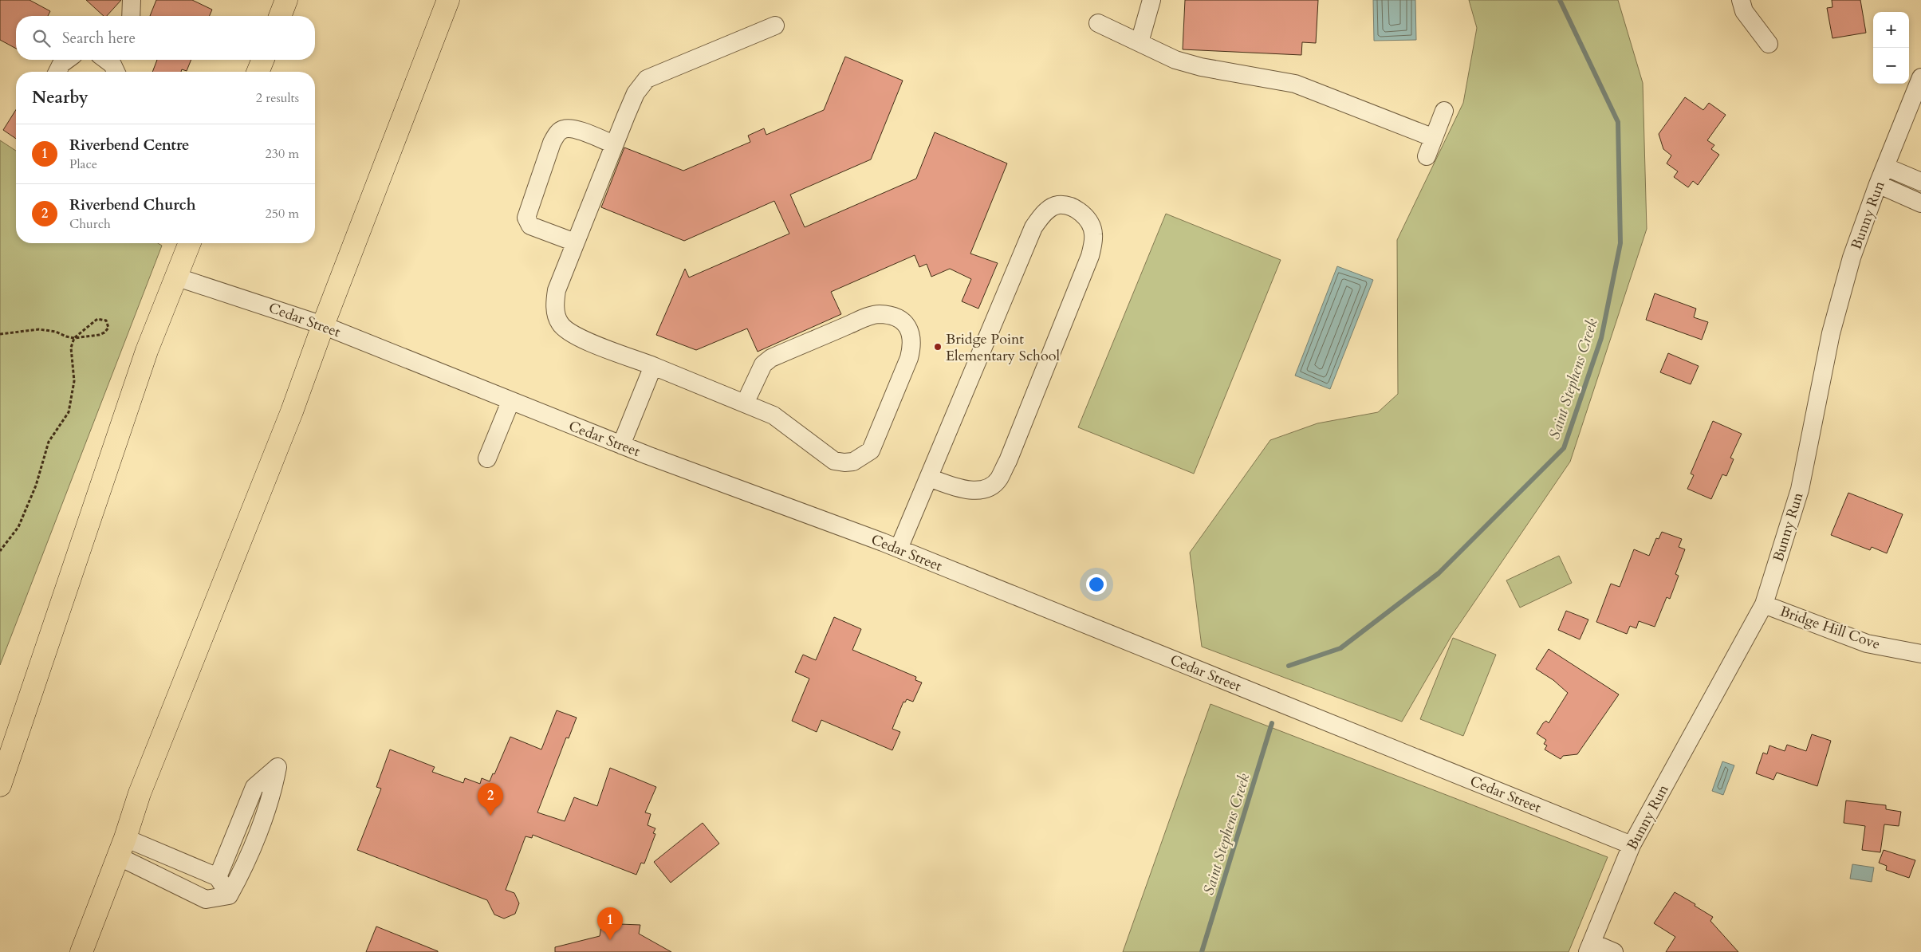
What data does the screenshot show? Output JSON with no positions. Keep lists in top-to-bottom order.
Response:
{
  "streets": {
    "street": ["Bunny Run", "Cedar Street", "Bridge Hill Cove"]
  },
  "crossings": [
    ["Bunny Run", "Cedar Street"],
    ["Bunny Run", "Bridge Hill Cove"]
  ],
  "water": ["Saint Stephens Creek"],
  "places": ["Bridge Point Elementary School"],
  "page": {
    "map_buttons": ["+", "−"],
    "search": "Search here",
    "heading": ["Nearby", "2 results"],
    "list": [
      {
        "mark": "1",
        "name": "Riverbend Centre",
        "note": "Place",
        "value": "230 m"
      },
      {
        "mark": "2",
        "name": "Riverbend Church",
        "note": "Church",
        "value": "250 m"
      }
    ],
    "pins": ["2", "1"]
  }
}
